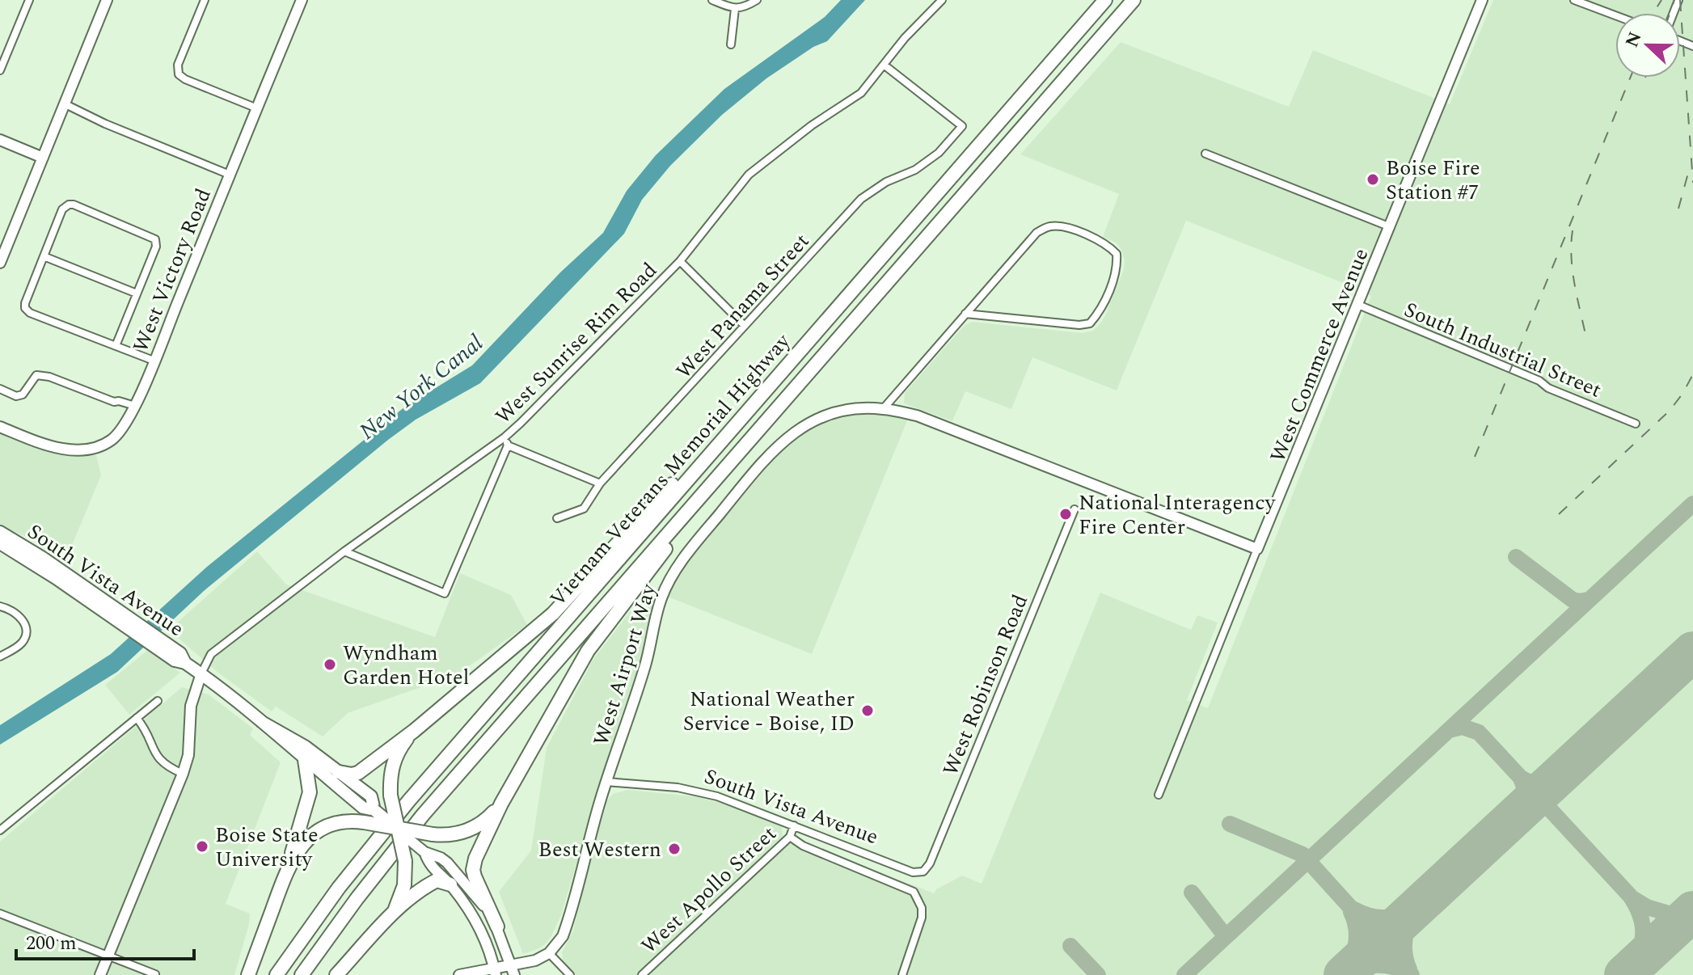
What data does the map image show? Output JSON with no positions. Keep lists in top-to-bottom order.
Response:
{
  "streets": {
    "highway": ["Vietnam Veterans Memorial Highway"],
    "main road": ["South Vista Avenue"],
    "street": [
      "West Victory Road",
      "West Panama Street",
      "West Sunrise Rim Road",
      "South Industrial Street",
      "West Commerce Avenue",
      "West Airport Way",
      "West Robinson Road",
      "West Apollo Street"
    ]
  },
  "crossings": [
    ["West Panama Street", "West Sunrise Rim Road"],
    ["West Sunrise Rim Road", "South Vista Avenue"],
    ["South Industrial Street", "West Commerce Avenue"],
    ["West Commerce Avenue", "West Airport Way"],
    ["South Vista Avenue", "West Airport Way"],
    ["South Vista Avenue", "West Robinson Road"],
    ["South Vista Avenue", "West Apollo Street"]
  ],
  "water": ["New York Canal"],
  "places": [
    "Boise Fire Station #7",
    "National Interagency Fire Center",
    "Wyndham Garden Hotel",
    "National Weather Service - Boise, ID",
    "Boise State University",
    "Best Western"
  ],
  "scale_bar": "200 m",
  "north": "left"
}
